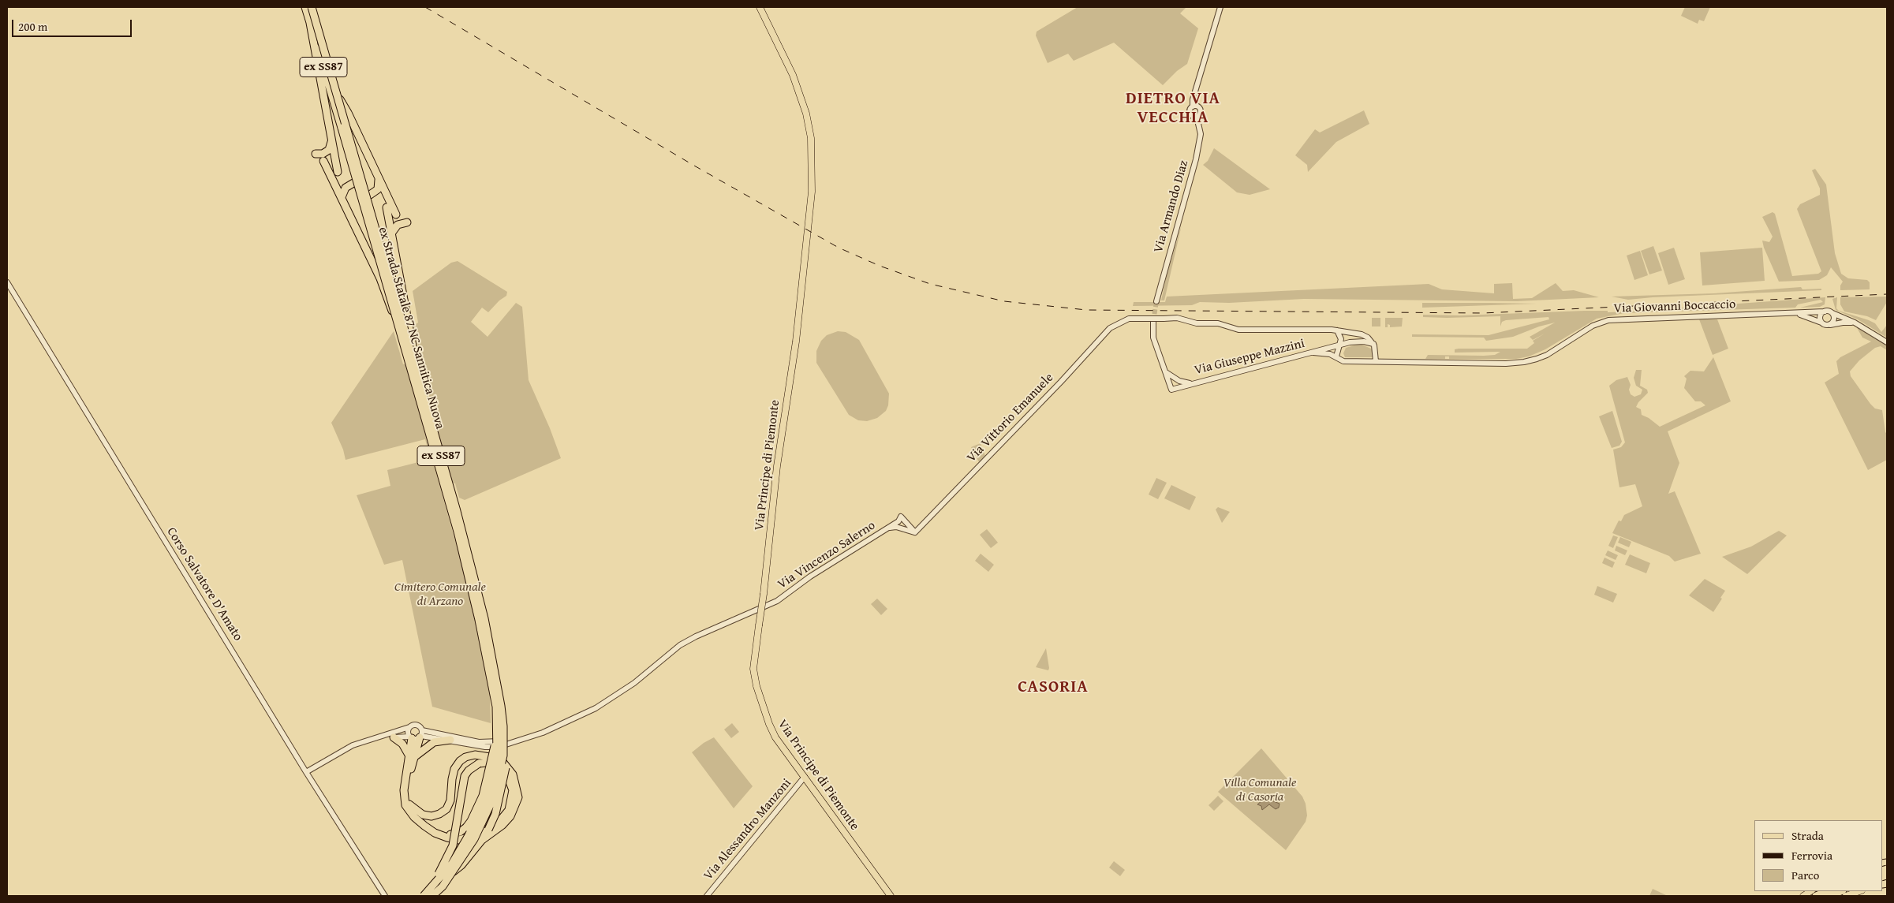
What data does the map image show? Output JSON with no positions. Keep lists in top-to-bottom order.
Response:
{
  "streets": {
    "highway": ["ex SS87", "ex Strada Statale 87 NC Sannitica Nuova"],
    "main road": ["Via Principe di Piemonte"],
    "street": [
      "Via Armando Diaz",
      "Via Giovanni Boccaccio",
      "Via Giuseppe Mazzini",
      "Via Vittorio Emanuele",
      "Via Vincenzo Salerno",
      "Corso Salvatore D'Amato",
      "Via Alessandro Manzoni"
    ]
  },
  "crossings": [
    ["Via Giovanni Boccaccio", "Via Giuseppe Mazzini"],
    ["Via Principe di Piemonte", "Via Alessandro Manzoni"]
  ],
  "districts": ["DIETRO VIA VECCHIA", "CASORIA"],
  "parks": ["Cimitero Comunale di Arzano", "Villa Comunale di Casoria"],
  "legend": ["Strada", "Ferrovia", "Parco"],
  "scale_bar": "200 m"
}
